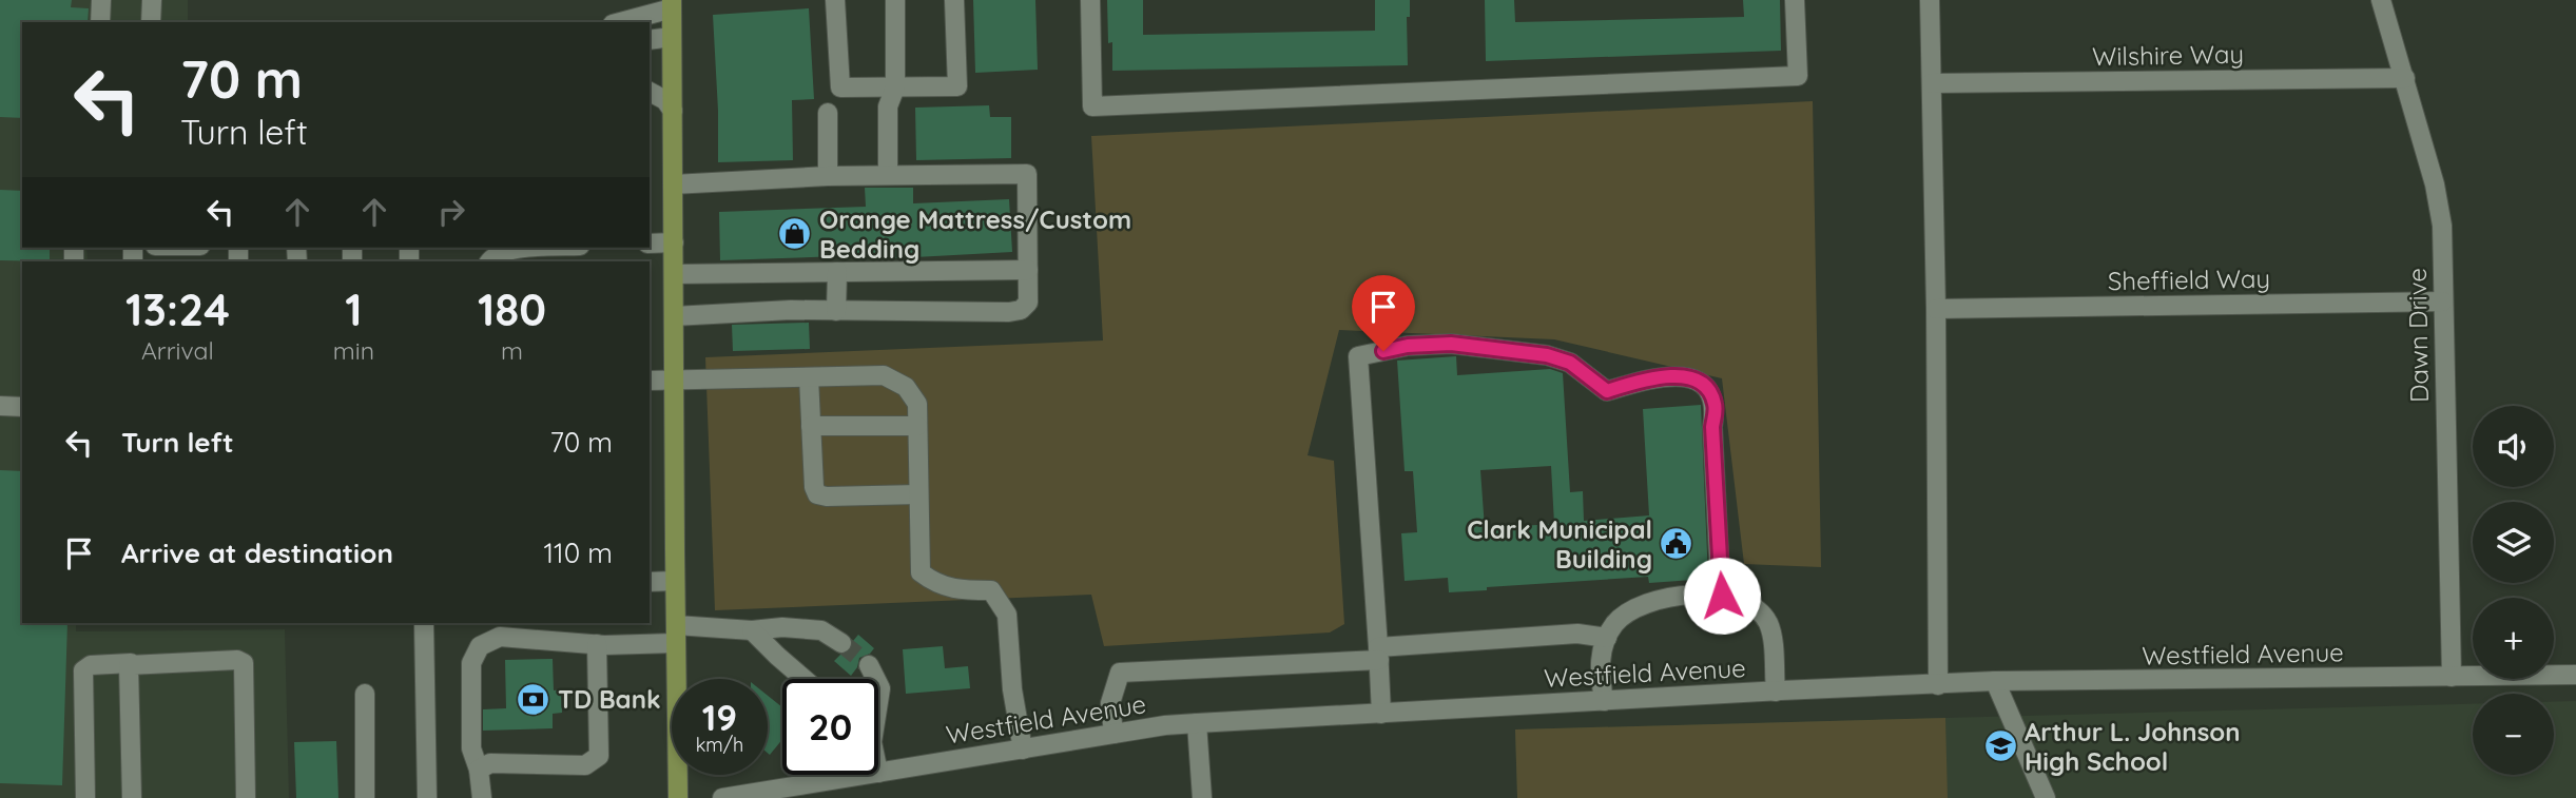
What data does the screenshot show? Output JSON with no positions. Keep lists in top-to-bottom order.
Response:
{
  "streets": {
    "street": [
      "Wilshire Way",
      "Sheffield Way",
      "Dawn Drive",
      "Westfield Avenue"
    ]
  },
  "crossings": [
    ["Wilshire Way", "Dawn Drive"],
    ["Sheffield Way", "Dawn Drive"],
    ["Dawn Drive", "Westfield Avenue"]
  ],
  "places": {
    "shop": ["Orange Mattress/Custom Bedding"],
    "public building": ["Clark Municipal Building"],
    "bank": ["TD Bank"],
    "school or university": ["Arthur L. Johnson High School"]
  },
  "page": {
    "turn": ["70 m", "Turn left"],
    "eta": [
      "13:24",
      "Arrival",
      "1",
      "min",
      "180",
      "m"
    ],
    "list": [
      {
        "name": "Turn left",
        "value": "70 m"
      },
      {
        "name": "Arrive at destination",
        "value": "110 m"
      }
    ],
    "map_buttons": ["+", "−"],
    "speed": "19 km/h",
    "limit": "20"
  }
}
